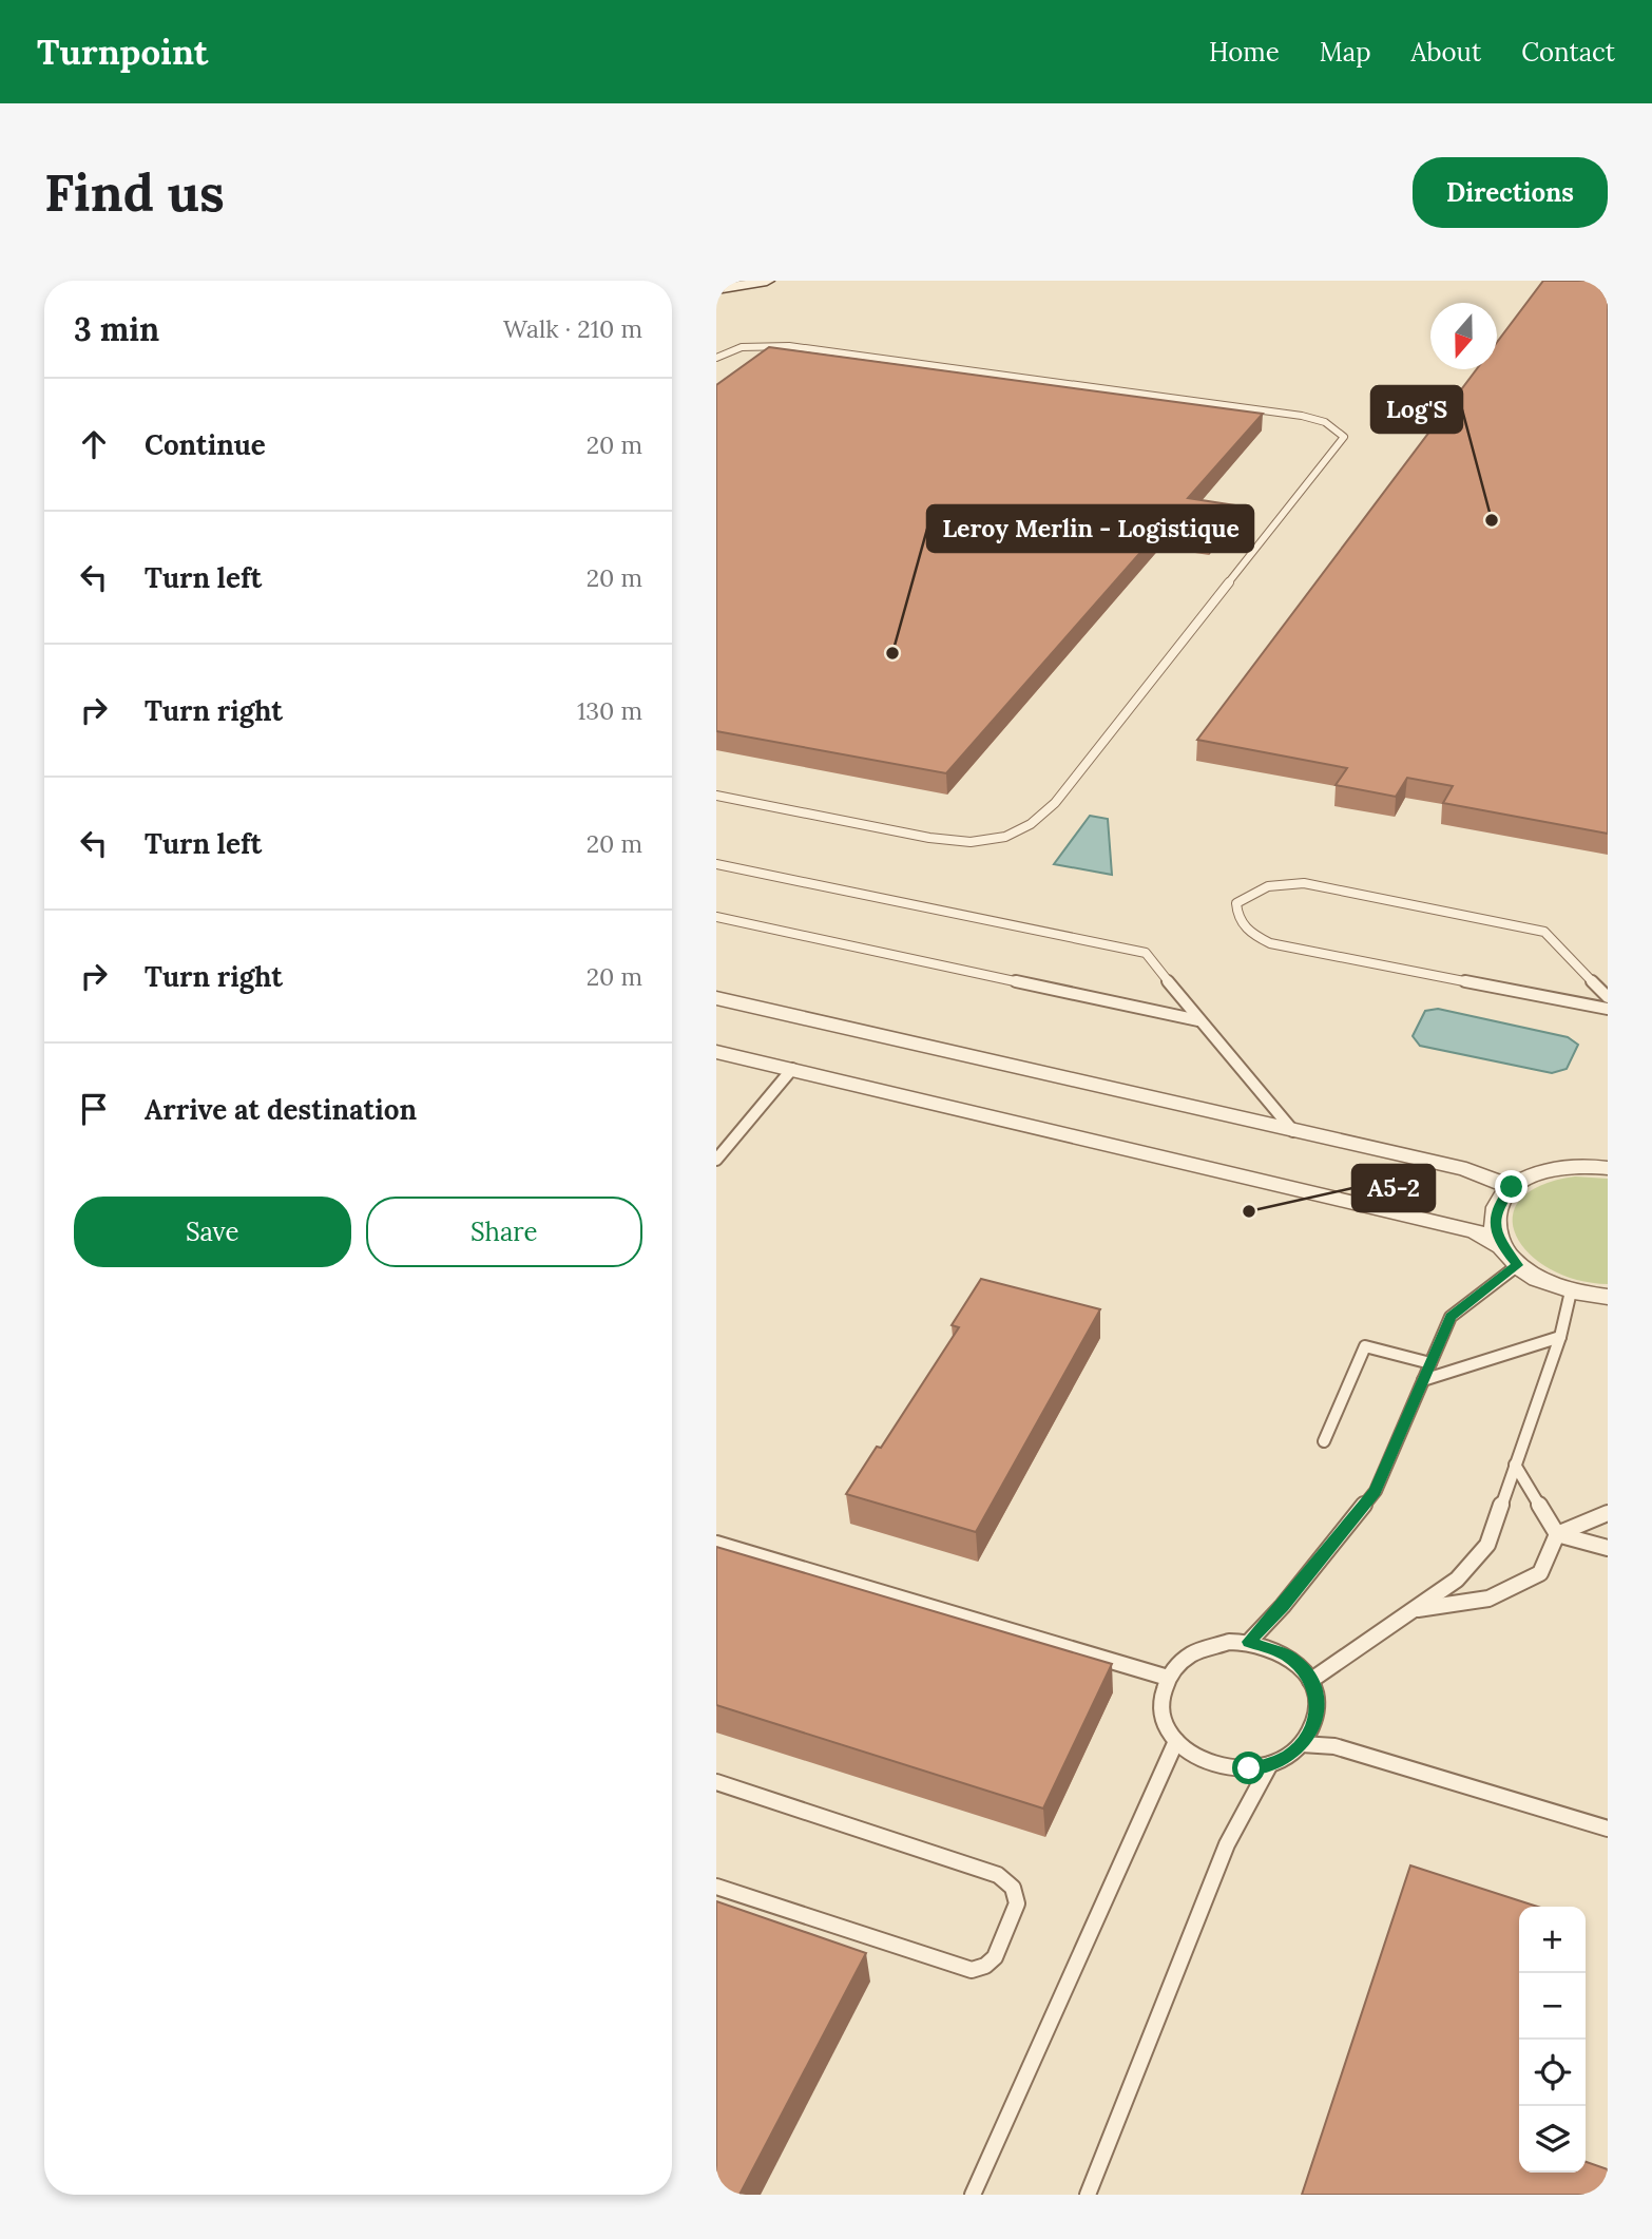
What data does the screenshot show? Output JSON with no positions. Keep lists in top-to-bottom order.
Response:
{
  "places": ["Log'S", "Leroy Merlin - Logistique", "A5-2"],
  "north": "bottom",
  "page": {
    "header": "Turnpoint",
    "nav": [
      "Home",
      "Map",
      "About",
      "Contact"
    ],
    "buttons": [
      "Directions",
      ["Save", "Share"]
    ],
    "title": "Find us",
    "heading": ["3 min", "Walk · 210 m"],
    "list": [
      ["Continue", "20 m"],
      ["Turn left", "20 m"],
      ["Turn right", "130 m"],
      ["Turn left", "20 m"],
      ["Turn right", "20 m"],
      "Arrive at destination"
    ],
    "map_buttons": ["+", "−"]
  }
}
